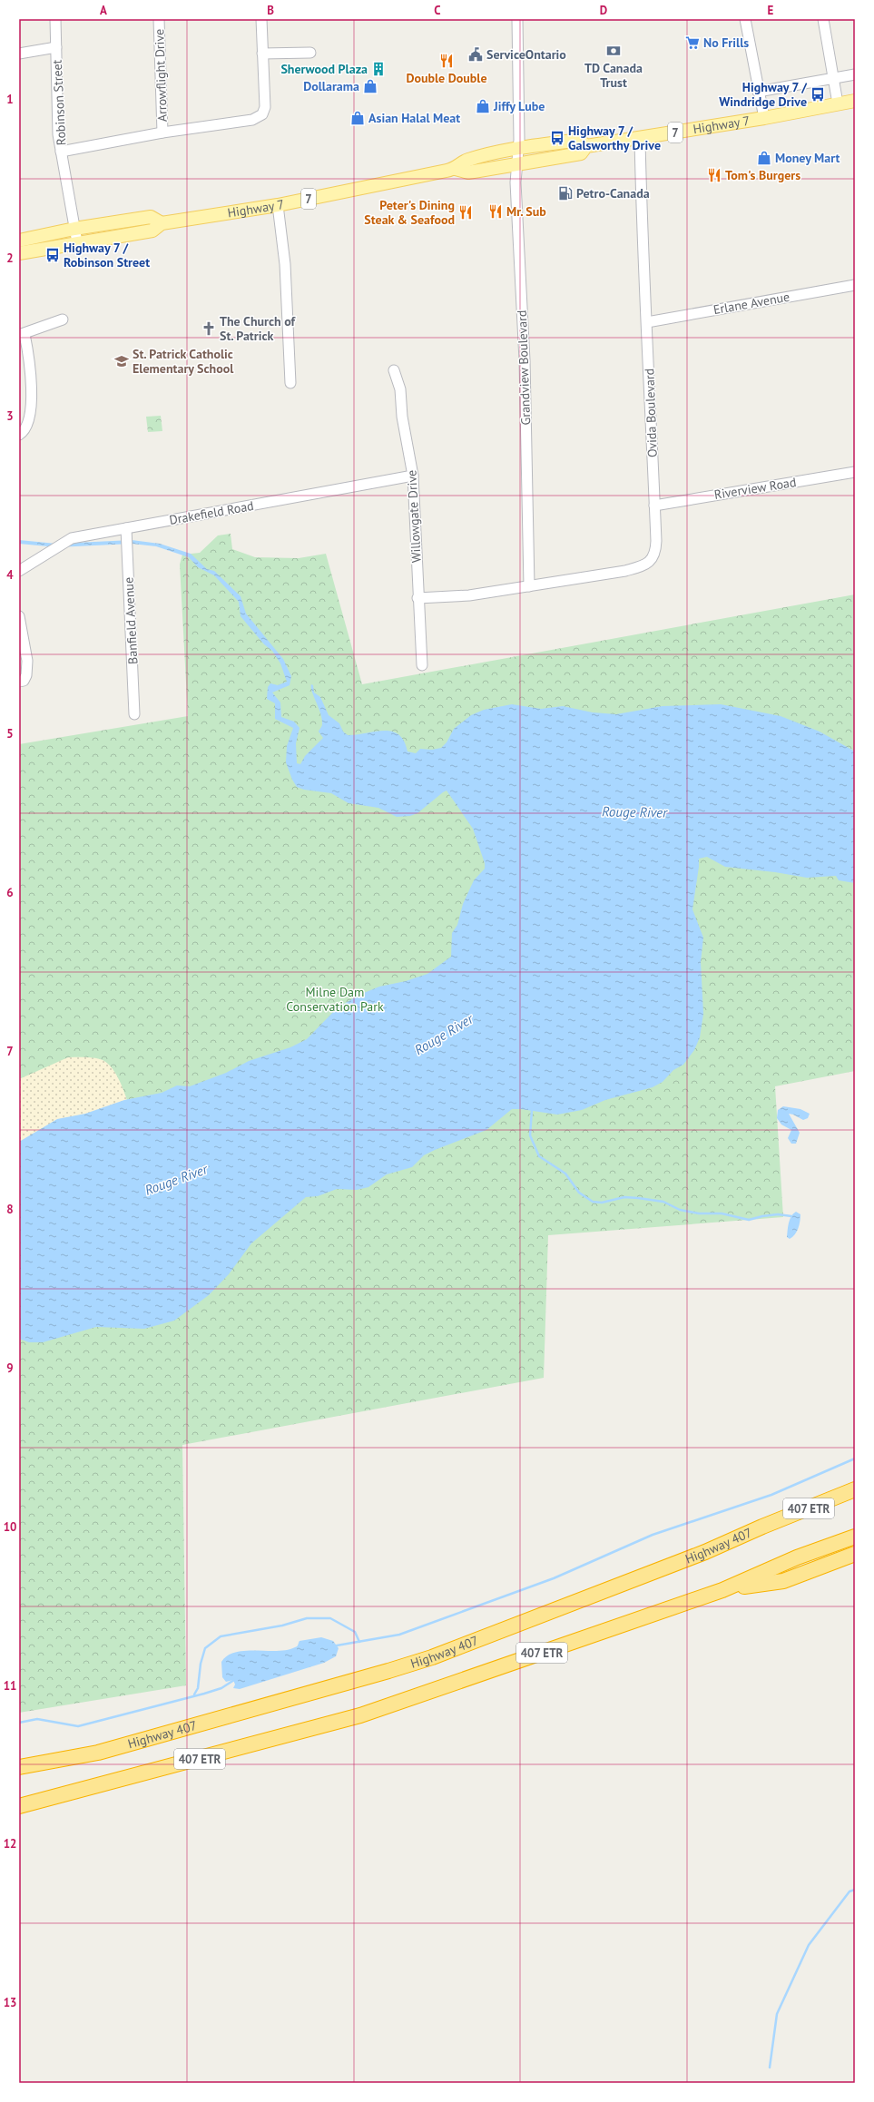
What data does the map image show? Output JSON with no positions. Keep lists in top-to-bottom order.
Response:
{
  "streets": {
    "highway": ["407 ETR", "Highway 407"],
    "main road": ["Highway 7", "7"],
    "street": [
      "Arrowflight Drive",
      "Robinson Street",
      "Erlane Avenue",
      "Grandview Boulevard",
      "Ovida Boulevard",
      "Riverview Road",
      "Drakefield Road",
      "Willowgate Drive",
      "Banfield Avenue"
    ]
  },
  "crossings": [
    ["Robinson Street", "Highway 7"],
    ["Highway 7", "Grandview Boulevard"],
    ["Highway 7", "Ovida Boulevard"],
    ["Erlane Avenue", "Ovida Boulevard"],
    ["Grandview Boulevard", "Ovida Boulevard"],
    ["Ovida Boulevard", "Riverview Road"],
    ["Ovida Boulevard", "Willowgate Drive"],
    ["Drakefield Road", "Willowgate Drive"],
    ["Drakefield Road", "Banfield Avenue"]
  ],
  "water": ["Rouge River"],
  "parks": ["Milne Dam Conservation Park"],
  "places": {
    "supermarket": ["No Frills"],
    "bank": ["TD Canada Trust"],
    "public building": ["ServiceOntario"],
    "restaurant": [
      "Double Double",
      "Tom's Burgers",
      "Mr. Sub",
      "Peter's Dining Steak & Seafood"
    ],
    "building": ["Sherwood Plaza"],
    "shop": [
      "Dollarama",
      "Jiffy Lube",
      "Asian Halal Meat",
      "Money Mart"
    ],
    "bus stop": ["Highway 7 / Windridge Drive", "Highway 7 / Galsworthy Drive", "Highway 7 / Robinson Street"],
    "fuel station": ["Petro-Canada"],
    "church": ["The Church of St. Patrick"],
    "school or university": ["St. Patrick Catholic Elementary School"]
  },
  "grid": {
    "columns": [
      "A",
      "B",
      "C",
      "D",
      "E"
    ],
    "rows": [
      "1",
      "2",
      "3",
      "4",
      "5",
      "6",
      "7",
      "8",
      "9",
      "10",
      "11",
      "12",
      "13"
    ]
  }
}
